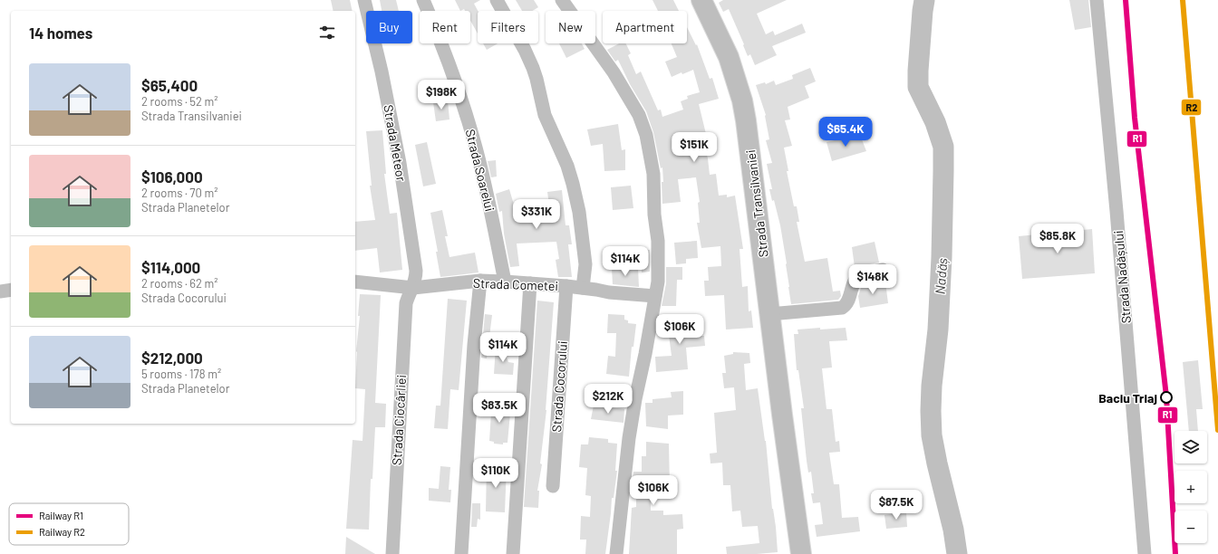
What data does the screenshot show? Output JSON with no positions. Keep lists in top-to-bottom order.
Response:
{
  "streets": {
    "main road": ["Strada Transilvaniei"],
    "street": [
      "Strada Meteor",
      "Strada Soarelui",
      "Strada Nadășului",
      "Strada Cometei",
      "Strada Cocorului",
      "Strada Ciocârliei"
    ]
  },
  "crossings": [
    ["Strada Meteor", "Strada Cometei"],
    ["Strada Meteor", "Strada Ciocârliei"],
    ["Strada Soarelui", "Strada Cometei"],
    ["Strada Cometei", "Strada Cocorului"],
    ["Strada Cometei", "Strada Ciocârliei"]
  ],
  "water": ["Nadăș"],
  "places": ["Baciu Triaj"],
  "lines": ["rail line R1", "rail line R2"],
  "legend": ["Railway R1", "Railway R2"],
  "page": {
    "chip": [
      "Buy",
      "Rent",
      "Filters",
      "New",
      "Apartment"
    ],
    "heading": "14 homes",
    "list": [
      {
        "name": "$65,400",
        "note": "2 rooms · 52 m² · Strada Transilvaniei"
      },
      {
        "name": "$106,000",
        "note": "2 rooms · 70 m² · Strada Planetelor"
      },
      {
        "name": "$114,000",
        "note": "2 rooms · 62 m² · Strada Cocorului"
      },
      {
        "name": "$212,000",
        "note": "5 rooms · 178 m² · Strada Planetelor"
      }
    ],
    "price": [
      "$198K",
      "$65.4K",
      "$151K",
      "$331K",
      "$85.8K",
      "$114K",
      "$148K",
      "$106K",
      "$114K",
      "$212K",
      "$83.5K",
      "$110K",
      "$106K",
      "$87.5K"
    ],
    "map_buttons": ["+", "−"]
  }
}
